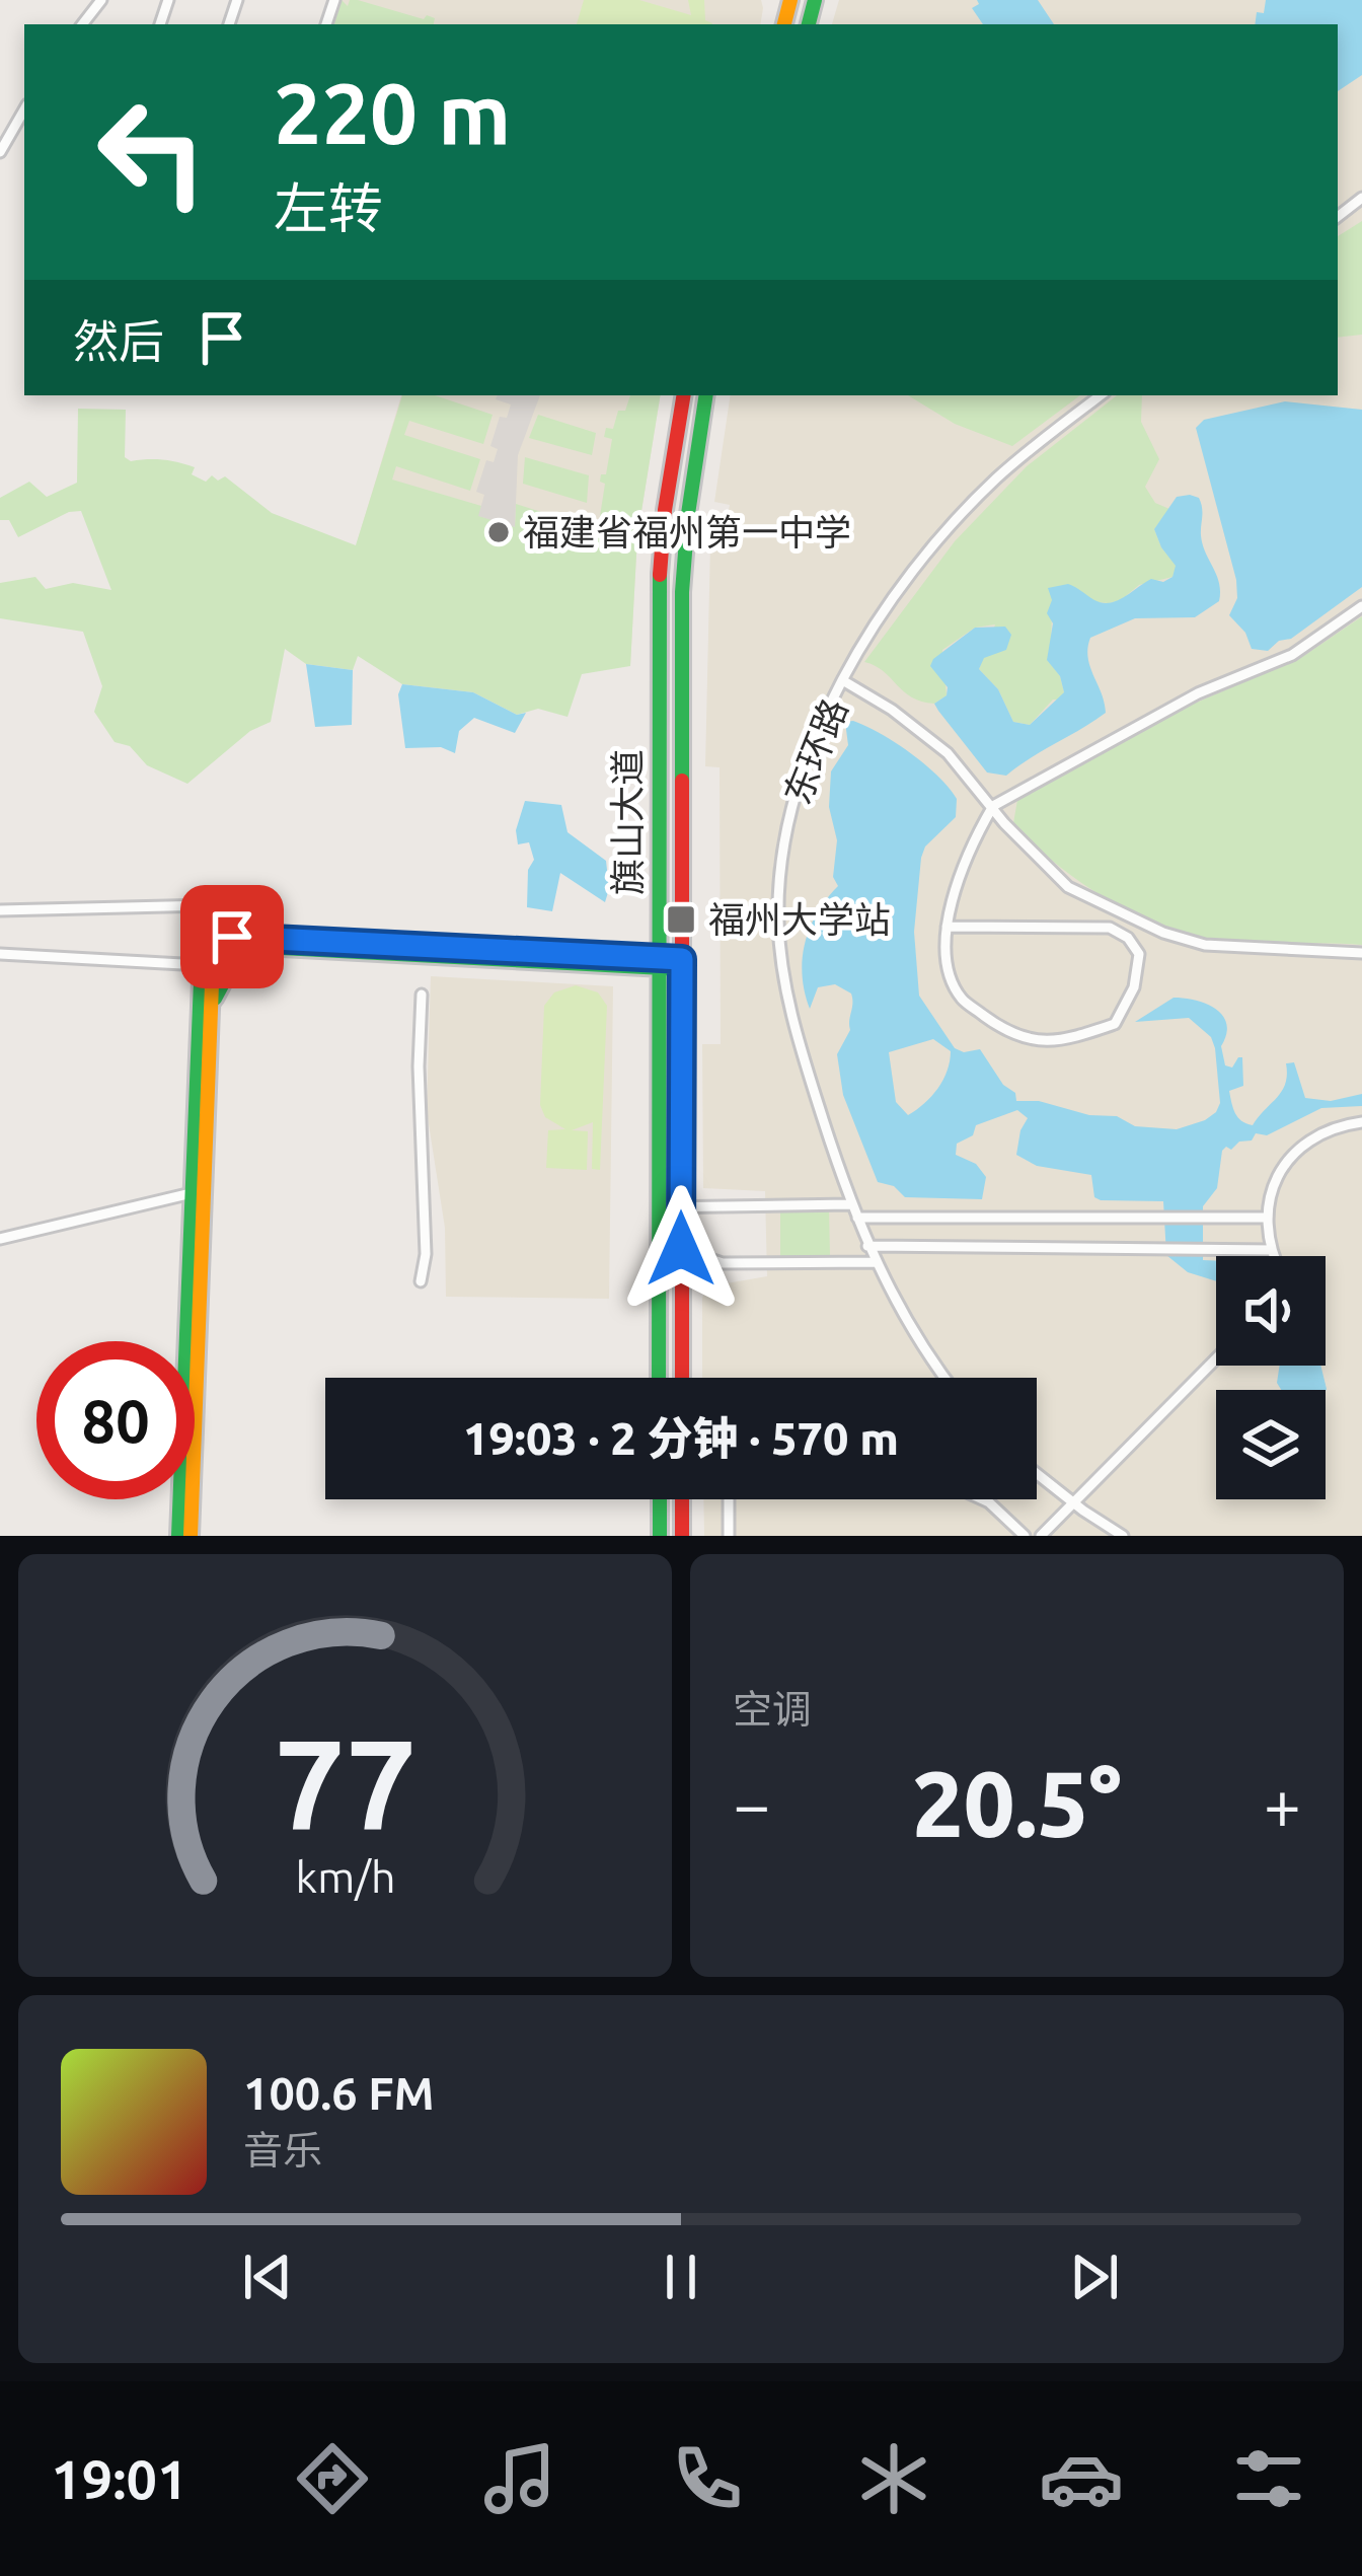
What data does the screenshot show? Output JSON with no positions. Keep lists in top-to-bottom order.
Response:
{
  "streets": {
    "main road": ["旗山大道"],
    "street": ["东环路"]
  },
  "places": {
    "other": ["福建省福州第一中学"],
    "transit": ["福州大学站"]
  },
  "page": {
    "turn": ["220 m", "左转"],
    "then": "然后",
    "limit": "80",
    "trip": "19:03 · 2 分钟 · 570 m",
    "tile": "空调",
    "heat": ["−", "20.5°", "+"],
    "song": ["100.6 FM", "音乐"],
    "tabs": "19:01",
    "gauge": ["77", "km/h"]
  }
}
